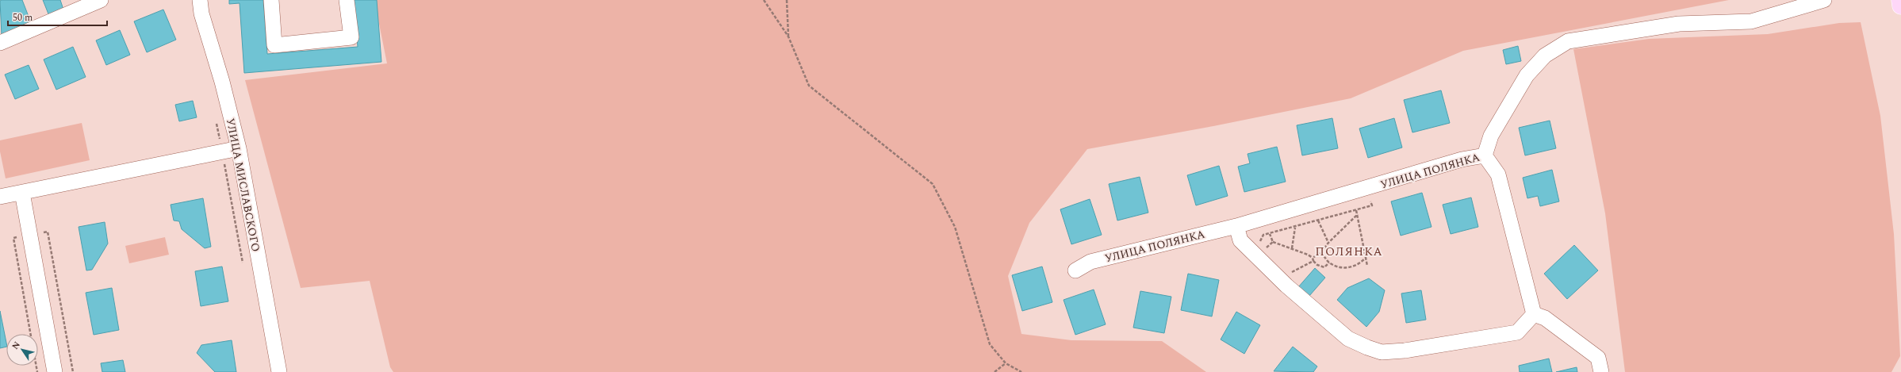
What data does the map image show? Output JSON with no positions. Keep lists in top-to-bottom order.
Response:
{
  "streets": {
    "street": ["УЛИЦА ПОЛЯНКА", "УЛИЦА МИСЛАВСКОГО"]
  },
  "districts": ["ПОЛЯНКА"],
  "scale_bar": "50 m",
  "north": "top left"
}
